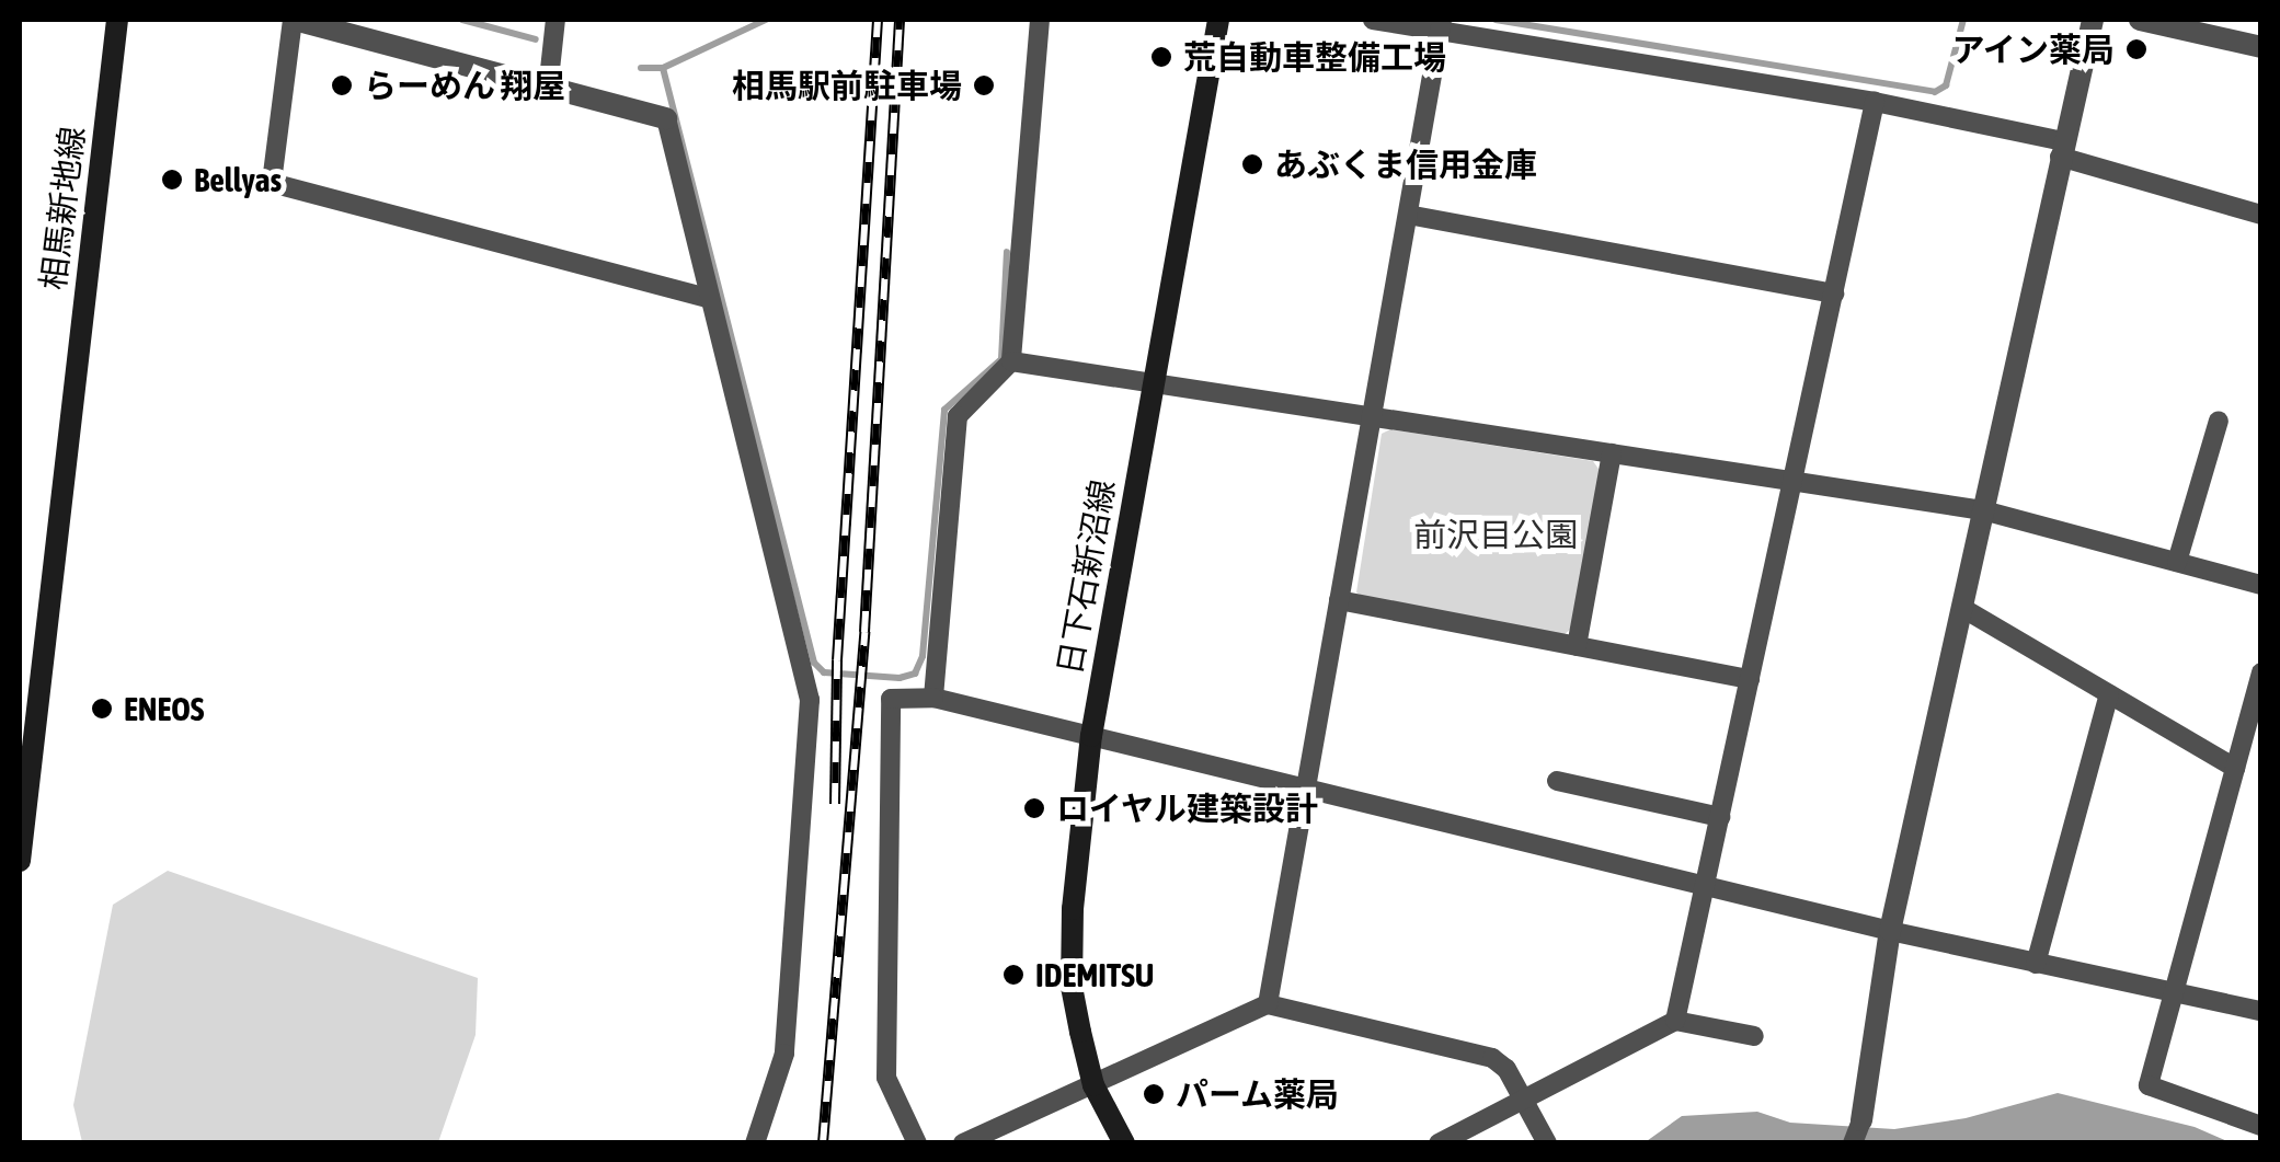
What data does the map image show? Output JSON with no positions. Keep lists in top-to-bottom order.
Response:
{
  "streets": {
    "main road": ["相馬新地線", "日下石新沼線"]
  },
  "parks": ["前沢目公園"],
  "places": [
    "アイン薬局",
    "荒自動車整備工場",
    "らーめん 翔屋",
    "相馬駅前駐車場",
    "あぶくま信用金庫",
    "Bellyas",
    "ENEOS",
    "ロイヤル建築設計",
    "IDEMITSU",
    "パーム薬局"
  ]
}
